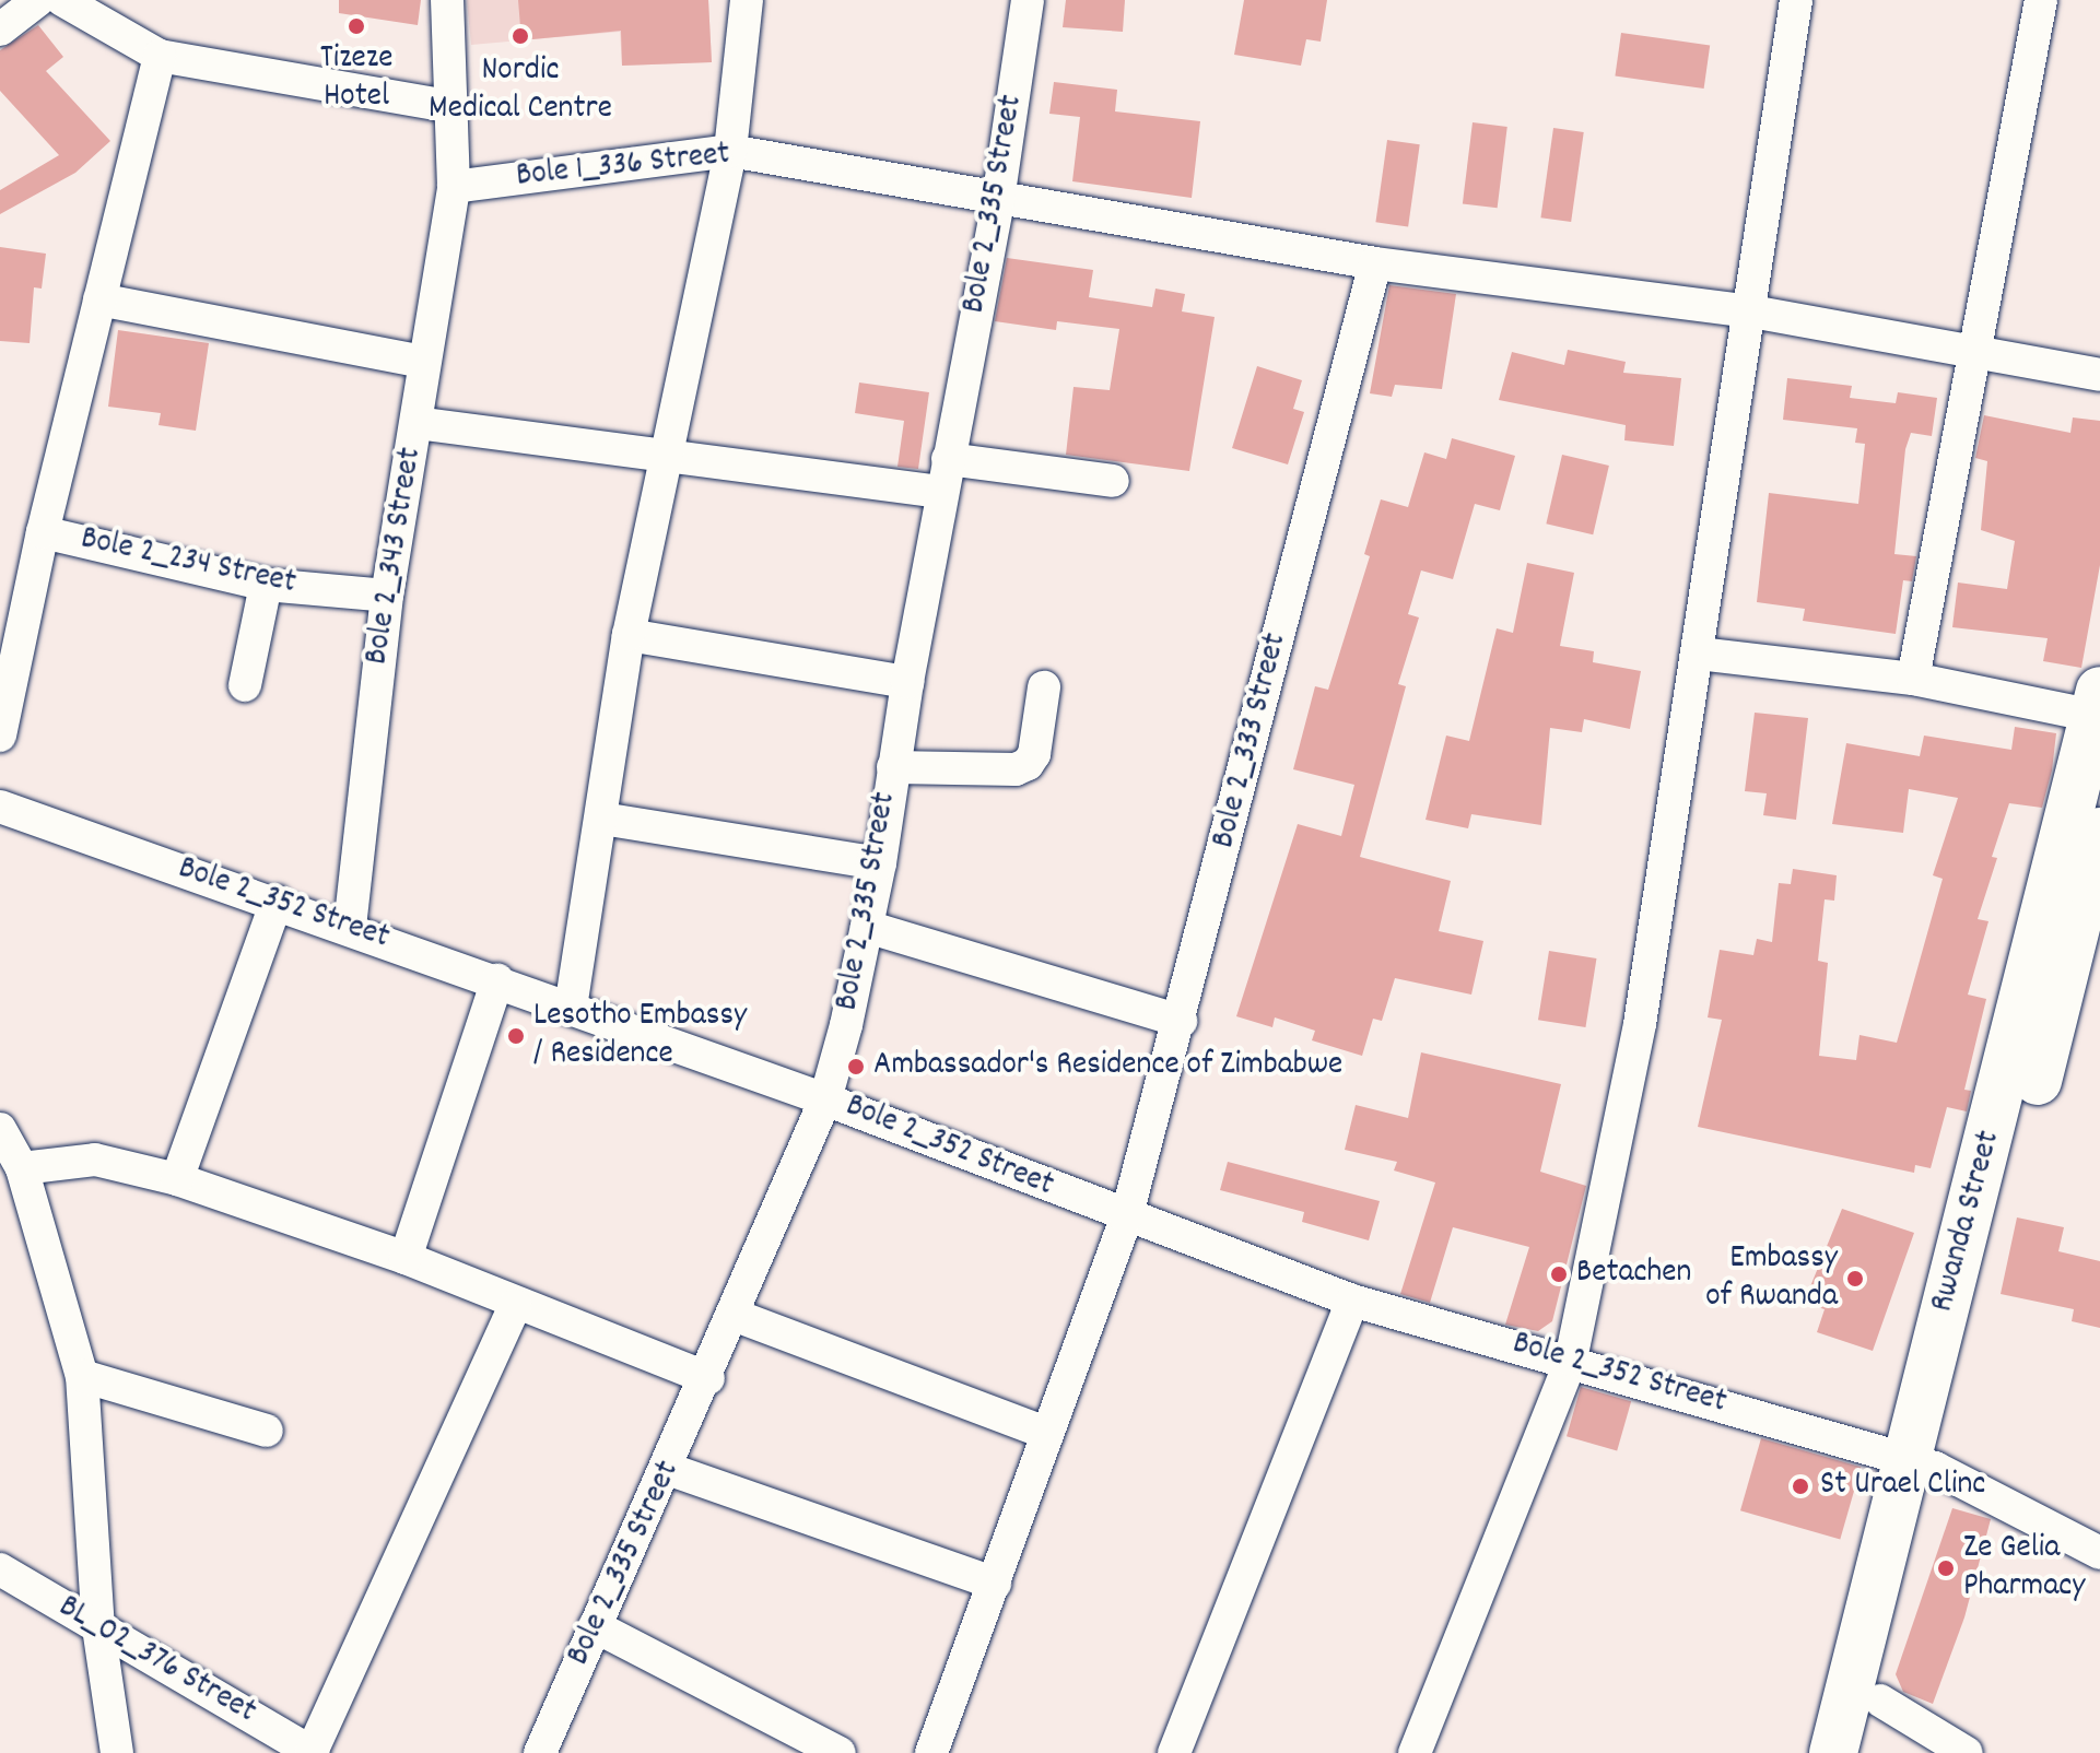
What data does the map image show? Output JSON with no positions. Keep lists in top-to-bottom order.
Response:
{
  "streets": {
    "main road": ["Rwanda Street"],
    "street": [
      "Bole 1_336 Street",
      "Bole 2_335 Street",
      "Bole 2_343 Street",
      "Bole 2_234 Street",
      "Bole 2_333 Street",
      "Bole 2_352 Street",
      "BL_02_376 Street"
    ]
  },
  "crossings": [
    ["Bole 1_336 Street", "Bole 2_335 Street"],
    ["Bole 1_336 Street", "Bole 2_343 Street"],
    ["Bole 1_336 Street", "Bole 2_333 Street"],
    ["Bole 2_335 Street", "Bole 2_352 Street"],
    ["Bole 2_343 Street", "Bole 2_234 Street"],
    ["Bole 2_343 Street", "Bole 2_352 Street"],
    ["Bole 2_333 Street", "Bole 2_352 Street"],
    ["Bole 2_352 Street", "Rwanda Street"]
  ],
  "places": [
    "Tizeze Hotel",
    "Nordic Medical Centre",
    "Lesotho Embassy / Residence",
    "Ambassador's Residence of Zimbabwe",
    "Betachen",
    "Embassy of Rwanda",
    "St Urael Clinc",
    "Ze Gelia Pharmacy"
  ]
}
